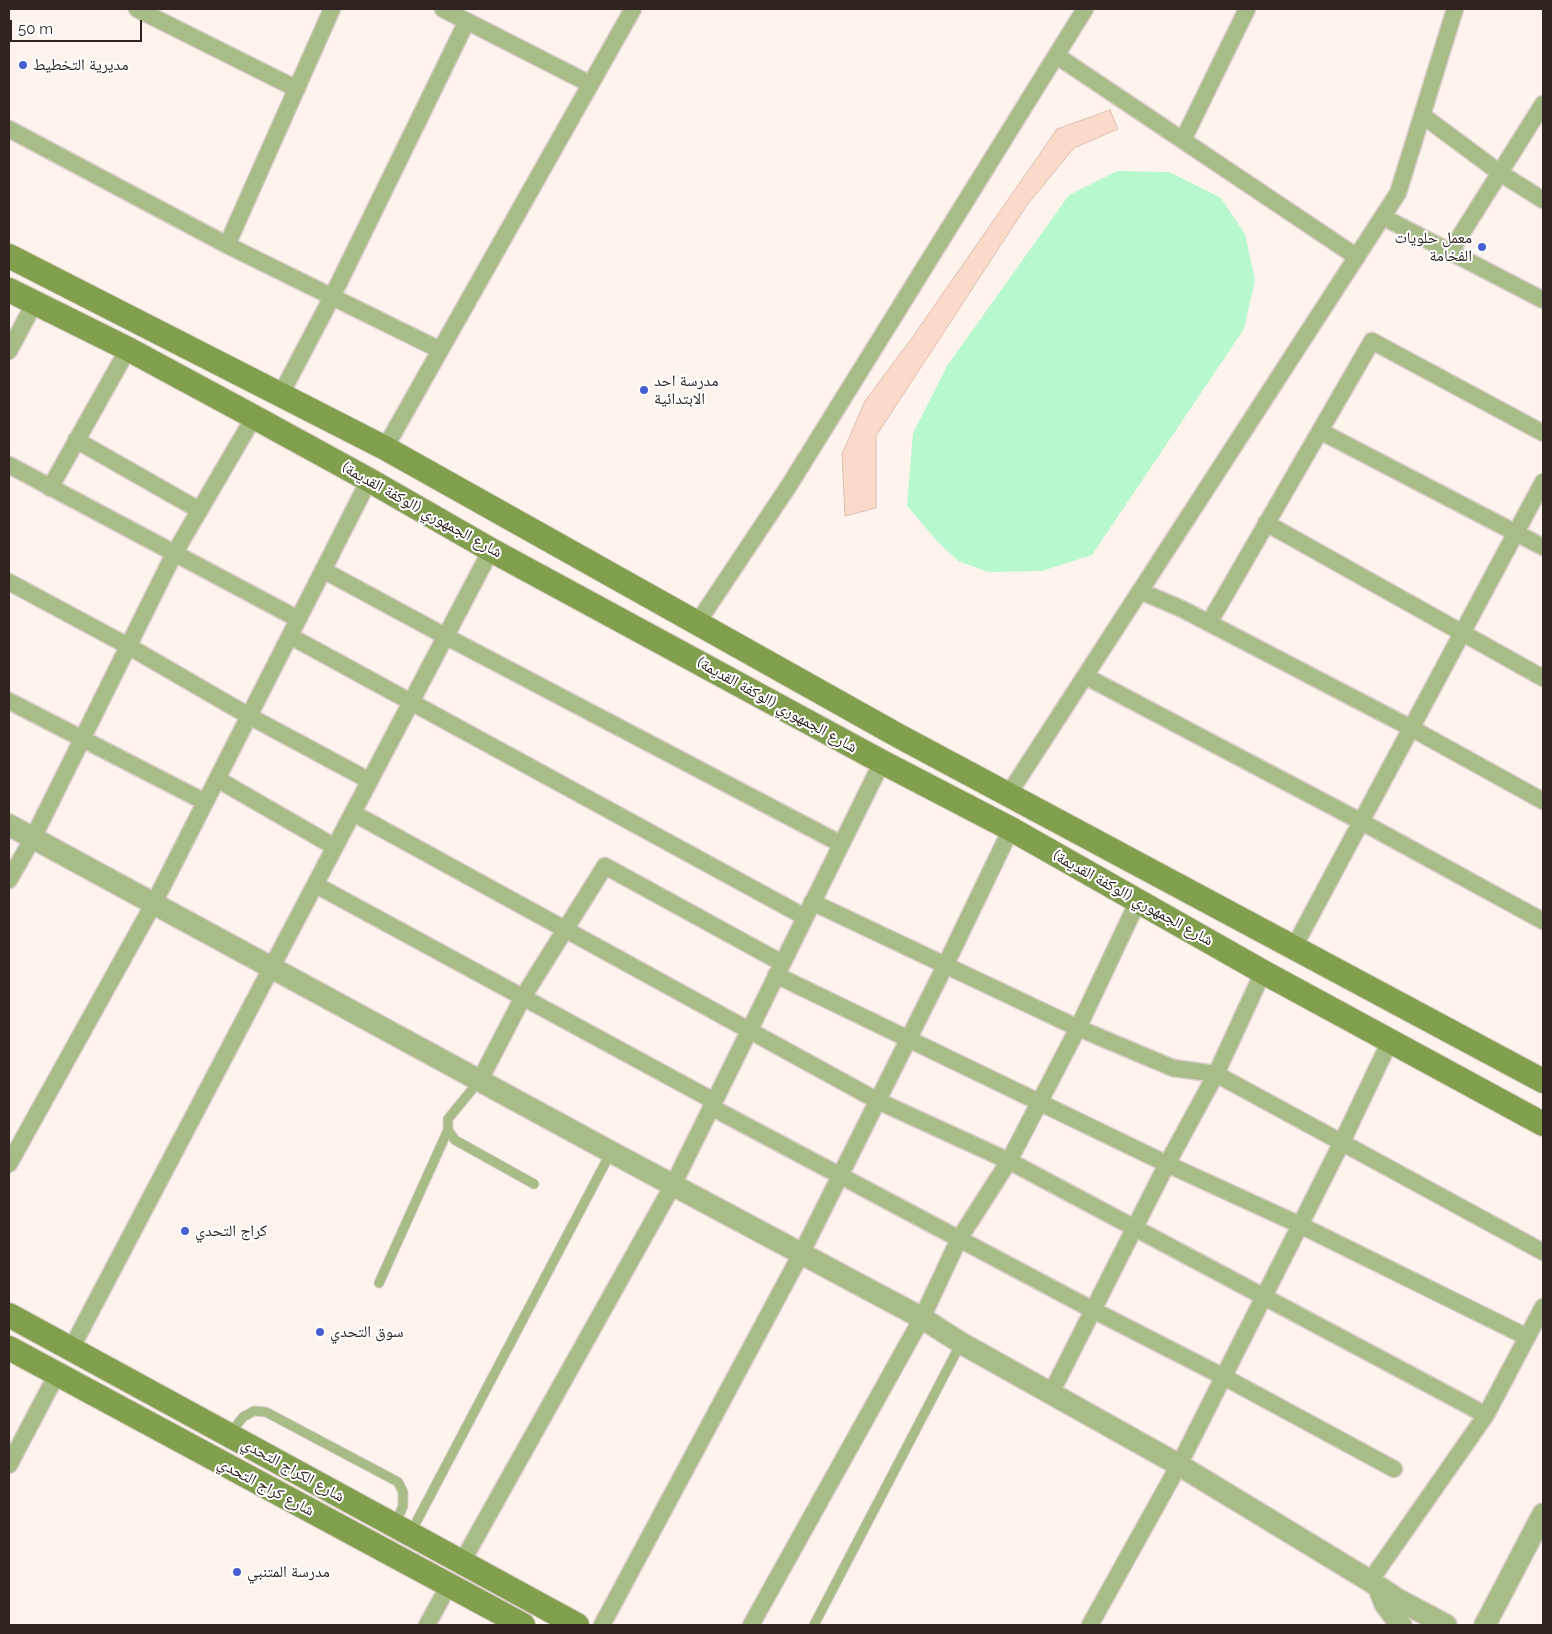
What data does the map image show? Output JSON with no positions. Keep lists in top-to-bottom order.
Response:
{
  "streets": {
    "main road": ["شارع الجمهوري (الوكفة القديمة)", "شارع الكراج التحدي", "شارع كراج التحدي"]
  },
  "places": [
    "مديرية التخطيط",
    "معمل حلويات الفخامة",
    "مدرسة احد الابتدائية",
    "كراج التحدي",
    "سوق التحدي",
    "مدرسة المتنبي"
  ],
  "scale_bar": "50 m"
}
